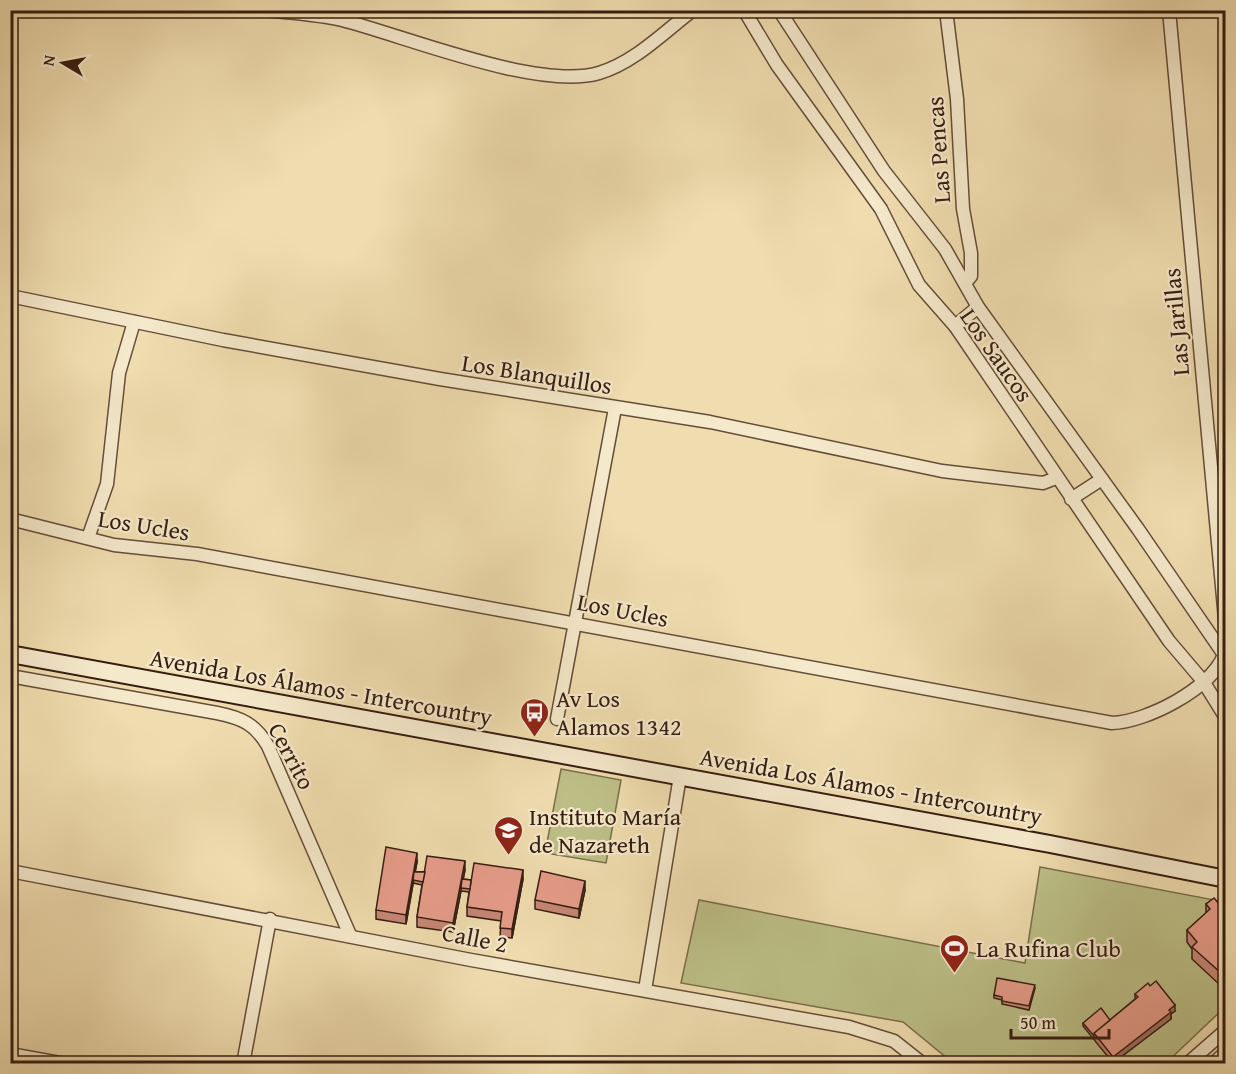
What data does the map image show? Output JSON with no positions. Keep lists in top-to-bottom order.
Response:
{
  "streets": {
    "main road": ["Avenida Los Álamos - Intercountry"],
    "street": [
      "Las Pencas",
      "Las Jarillas",
      "Los Saucos",
      "Los Blanquillos",
      "Los Ucles",
      "Cerrito",
      "Calle 2"
    ]
  },
  "crossings": [
    ["Las Pencas", "Los Saucos"],
    ["Los Saucos", "Los Blanquillos"],
    ["Los Saucos", "Los Ucles"],
    ["Cerrito", "Calle 2"]
  ],
  "places": {
    "bus stop": ["Av Los Alamos 1342"],
    "school or university": ["Instituto María de Nazareth"],
    "sports": ["La Rufina Club"]
  },
  "scale_bar": "50 m",
  "north": "left"
}
